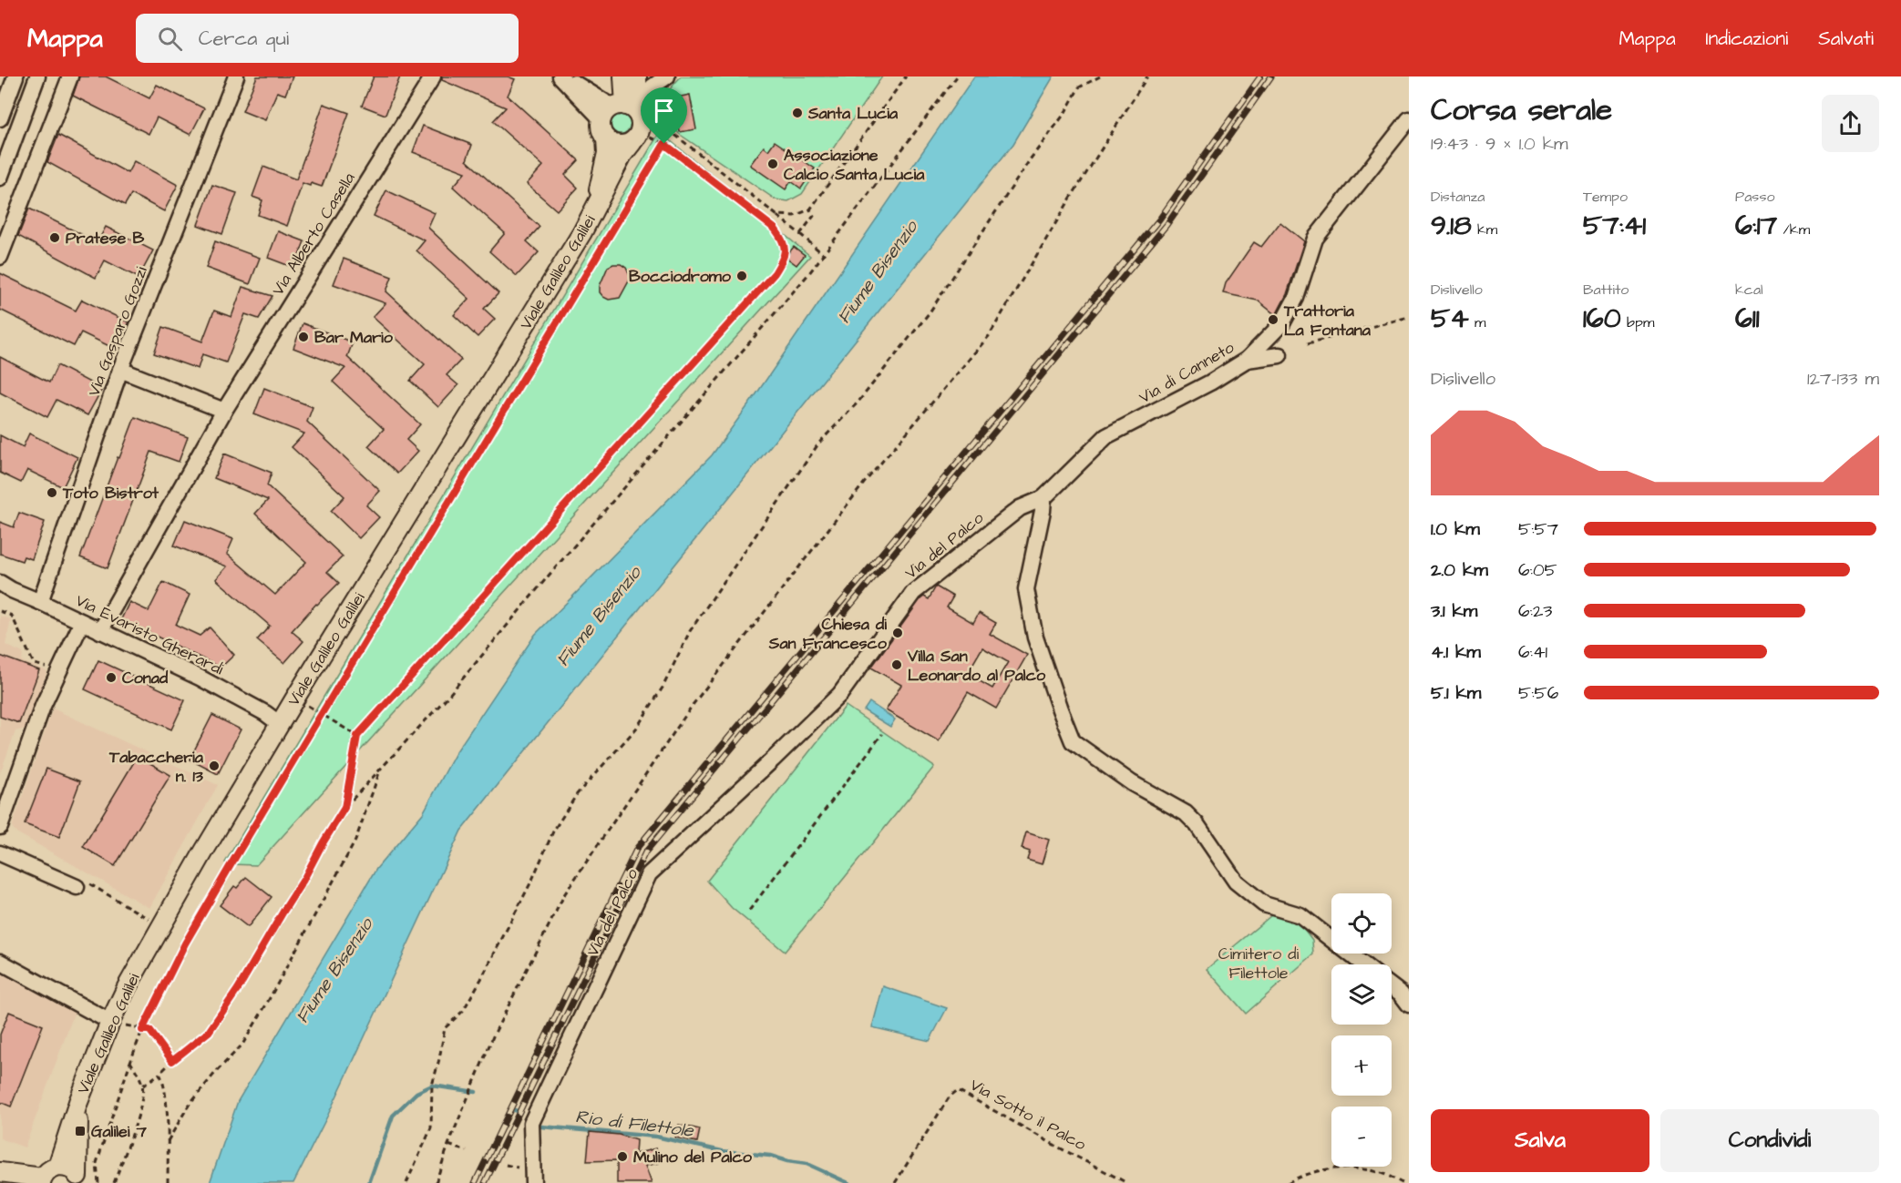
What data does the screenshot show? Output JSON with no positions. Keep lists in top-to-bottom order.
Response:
{
  "streets": {
    "main road": ["Viale Galileo Galilei"],
    "street": [
      "Via Alberto Casella",
      "Via Gasparo Gozzi",
      "Via di Canneto",
      "Via del Palco",
      "Via Evaristo Gherardi"
    ],
    "path": ["Via Sotto il Palco"]
  },
  "crossings": [
    ["Via Alberto Casella", "Via Evaristo Gherardi"],
    ["Viale Galileo Galilei", "Via Evaristo Gherardi"],
    ["Via Gasparo Gozzi", "Via Evaristo Gherardi"],
    ["Via di Canneto", "Via del Palco"]
  ],
  "water": ["Fiume Bisenzio", "Rio di Filettole"],
  "parks": ["Cimitero di Filettole"],
  "places": {
    "other": [
      "Santa Lucia",
      "Associazione Calcio Santa Lucia",
      "Pratese B",
      "Bocciodromo",
      "Trattoria La Fontana",
      "Bar Mario",
      "Toto Bistrot",
      "Chiesa di San Francesco",
      "Villa San Leonardo al Palco",
      "Conad",
      "Tabaccheria n. 13",
      "Mulino del Palco"
    ],
    "transit": ["Galilei 7"]
  },
  "page": {
    "header": "Mappa",
    "search": "Cerca qui",
    "nav": ["Mappa", "Indicazioni", "Salvati"],
    "heading": ["Corsa serale", "19:43 · 9 × 1.0 km"],
    "stats": [
      ["Distanza", "9.18 km"],
      ["Tempo", "57:41"],
      ["Passo", "6:17 /km"],
      ["Dislivello", "54 m"],
      ["Battito", "160 bpm"],
      ["kcal", "611"]
    ],
    "chart": ["Dislivello", "127–133 m"],
    "list": [
      {
        "name": "1.0 km",
        "note": "5:57"
      },
      {
        "name": "2.0 km",
        "note": "6:05"
      },
      {
        "name": "3.1 km",
        "note": "6:23"
      },
      {
        "name": "4.1 km",
        "note": "6:41"
      },
      {
        "name": "5.1 km",
        "note": "5:56"
      }
    ],
    "map_buttons": ["+", "−"],
    "buttons": ["Salva", "Condividi"]
  }
}
